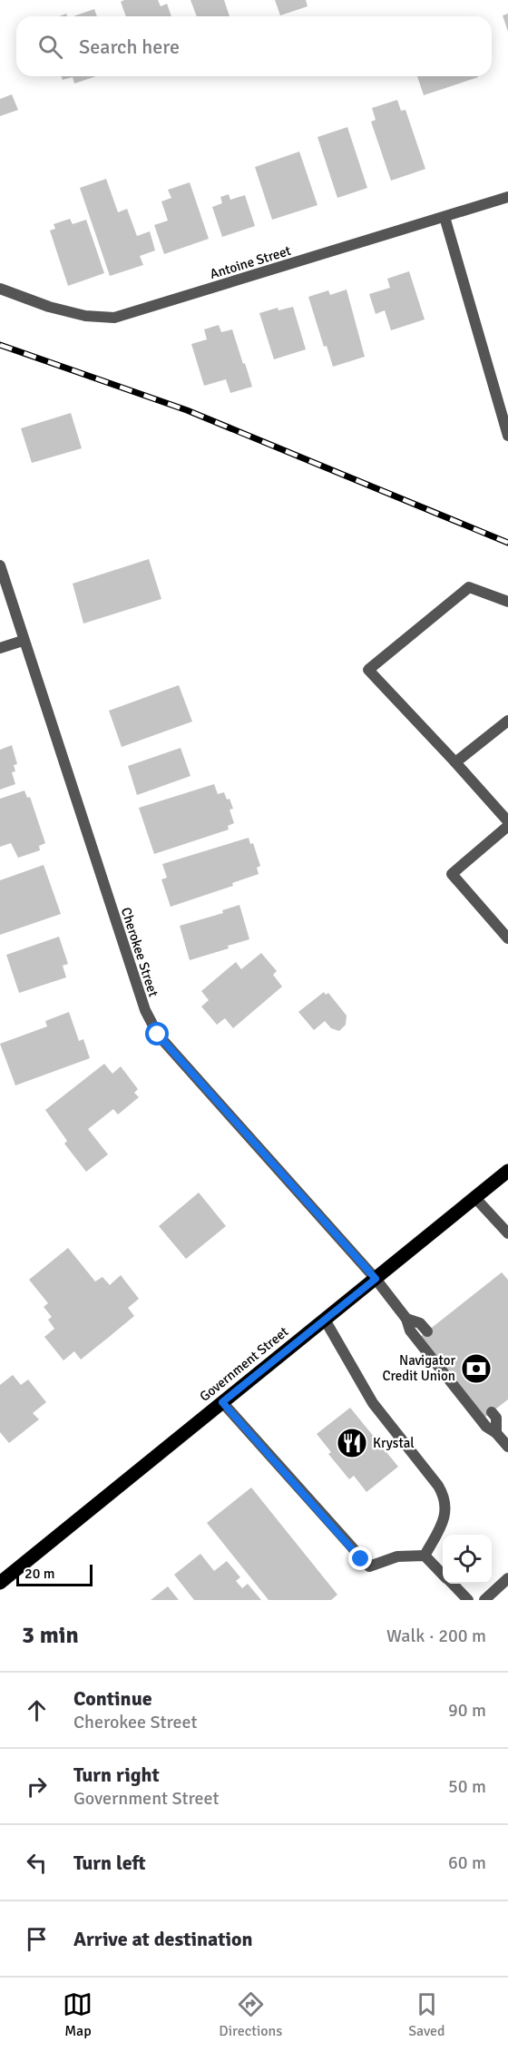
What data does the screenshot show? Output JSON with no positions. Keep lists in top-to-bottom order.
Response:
{
  "streets": {
    "main road": ["Government Street"],
    "street": ["Antoine Street", "Cherokee Street"]
  },
  "crossings": [
    ["Cherokee Street", "Government Street"]
  ],
  "places": {
    "bank": ["Navigator Credit Union"],
    "restaurant": ["Krystal"]
  },
  "scale_bar": "20 m",
  "page": {
    "search": "Search here",
    "scale": "20 m",
    "heading": ["3 min", "Walk · 200 m"],
    "list": [
      ["Continue", "Cherokee Street", "90 m"],
      ["Turn right", "Government Street", "50 m"],
      ["Turn left", "60 m"],
      "Arrive at destination"
    ],
    "nav": ["Map", "Directions", "Saved"]
  }
}
